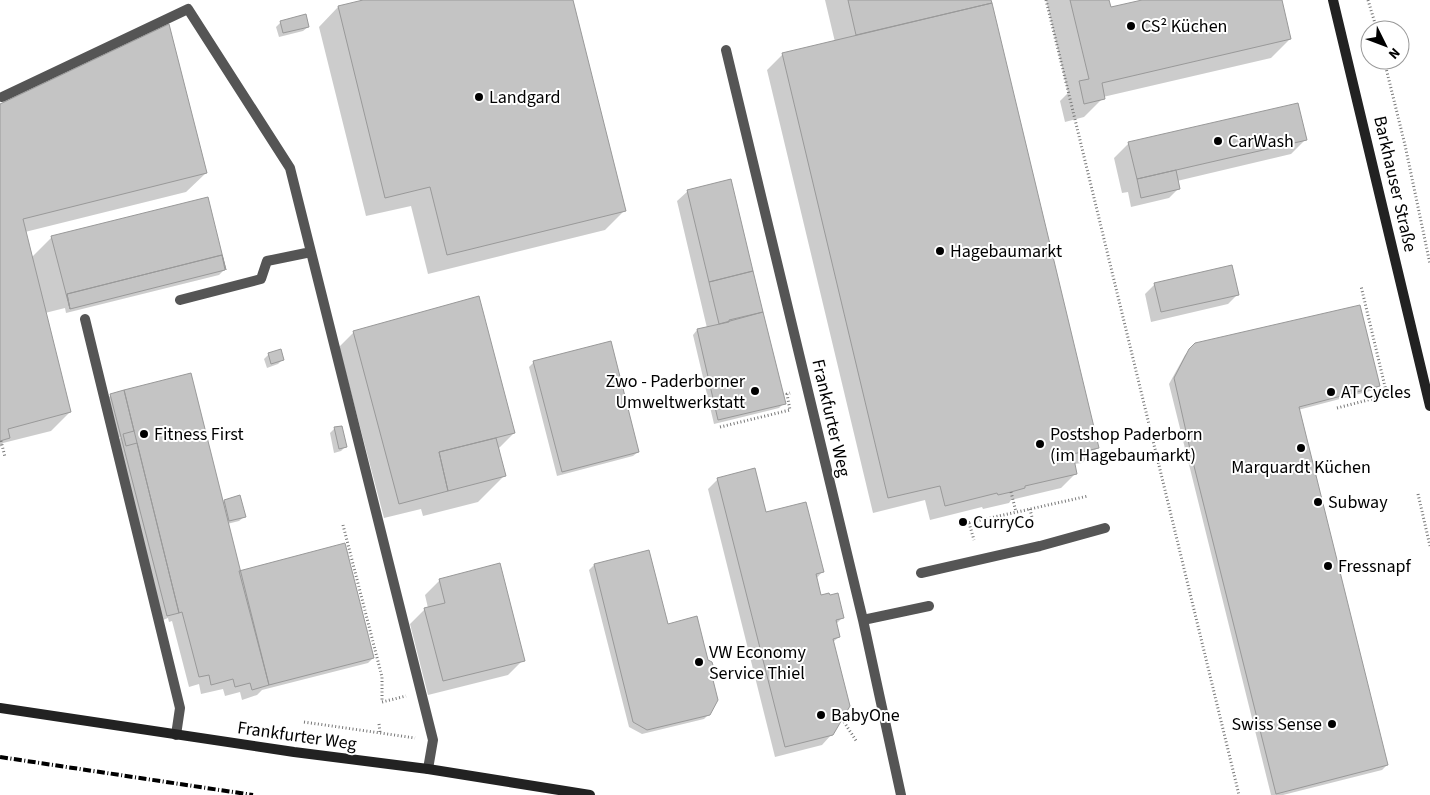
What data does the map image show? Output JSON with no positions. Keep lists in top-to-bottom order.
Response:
{
  "streets": {
    "main road": ["Barkhauser Straße", "Frankfurter Weg"]
  },
  "places": [
    "CS² Küchen",
    "Landgard",
    "CarWash",
    "Hagebaumarkt",
    "Zwo - Paderborner Umweltwerkstatt",
    "AT Cycles",
    "Fitness First",
    "Postshop Paderborn (im Hagebaumarkt)",
    "Marquardt Küchen",
    "Subway",
    "CurryCo",
    "Fressnapf",
    "VW Economy Service Thiel",
    "BabyOne",
    "Swiss Sense"
  ],
  "north": "bottom right"
}
